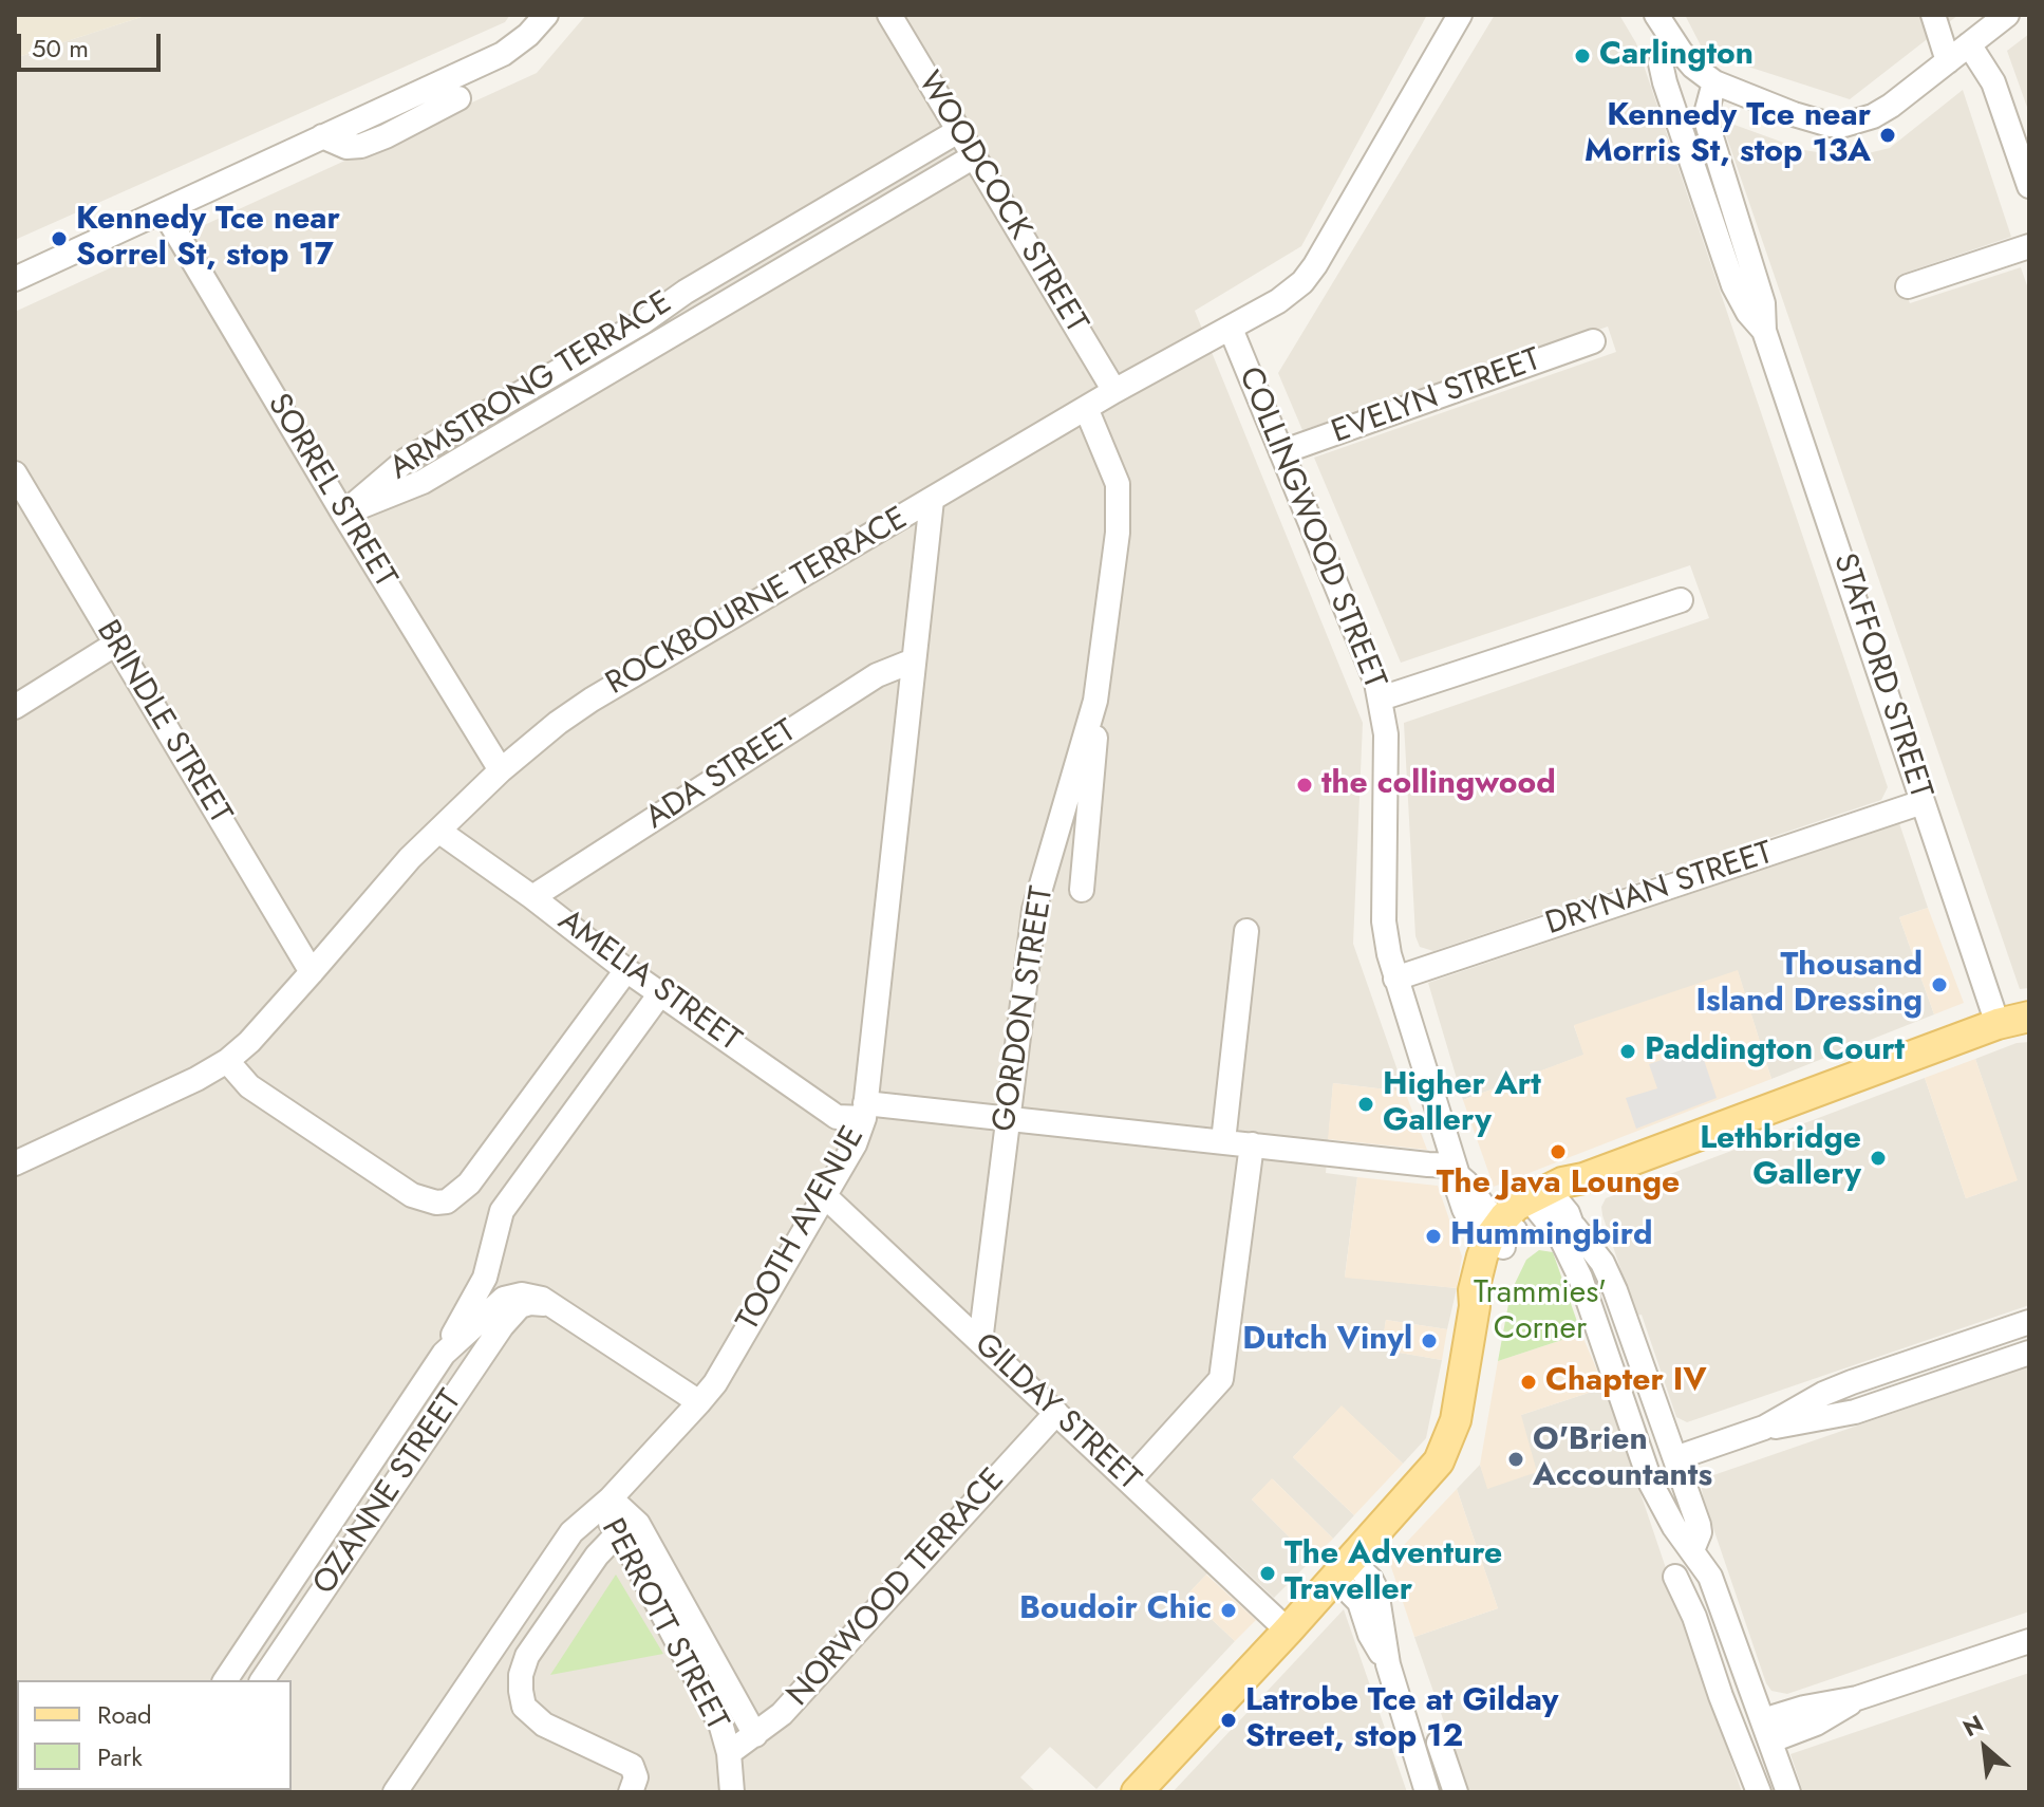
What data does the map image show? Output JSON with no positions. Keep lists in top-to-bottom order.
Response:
{
  "streets": {
    "street": [
      "WOODCOCK STREET",
      "ARMSTRONG TERRACE",
      "EVELYN STREET",
      "SORREL STREET",
      "COLLINGWOOD STREET",
      "ROCKBOURNE TERRACE",
      "STAFFORD STREET",
      "BRINDLE STREET",
      "ADA STREET",
      "DRYNAN STREET",
      "AMELIA STREET",
      "GORDON STREET",
      "TOOTH AVENUE",
      "GILDAY STREET",
      "OZANNE STREET",
      "NORWOOD TERRACE",
      "PERROTT STREET"
    ]
  },
  "crossings": [
    ["WOODCOCK STREET", "ARMSTRONG TERRACE"],
    ["WOODCOCK STREET", "ROCKBOURNE TERRACE"],
    ["ARMSTRONG TERRACE", "SORREL STREET"],
    ["EVELYN STREET", "COLLINGWOOD STREET"],
    ["SORREL STREET", "ROCKBOURNE TERRACE"],
    ["COLLINGWOOD STREET", "ROCKBOURNE TERRACE"],
    ["COLLINGWOOD STREET", "DRYNAN STREET"],
    ["COLLINGWOOD STREET", "AMELIA STREET"],
    ["ROCKBOURNE TERRACE", "BRINDLE STREET"],
    ["ROCKBOURNE TERRACE", "AMELIA STREET"],
    ["ROCKBOURNE TERRACE", "GORDON STREET"],
    ["ROCKBOURNE TERRACE", "TOOTH AVENUE"],
    ["STAFFORD STREET", "DRYNAN STREET"],
    ["ADA STREET", "AMELIA STREET"],
    ["ADA STREET", "TOOTH AVENUE"],
    ["AMELIA STREET", "GORDON STREET"],
    ["AMELIA STREET", "TOOTH AVENUE"],
    ["AMELIA STREET", "OZANNE STREET"],
    ["GORDON STREET", "GILDAY STREET"],
    ["TOOTH AVENUE", "GILDAY STREET"],
    ["TOOTH AVENUE", "PERROTT STREET"],
    ["GILDAY STREET", "NORWOOD TERRACE"],
    ["NORWOOD TERRACE", "PERROTT STREET"]
  ],
  "parks": ["Trammies' Corner"],
  "places": [
    "Carlington",
    "Kennedy Tce near Morris St, stop 13A",
    "Kennedy Tce near Sorrel St, stop 17",
    "the collingwood",
    "Thousand Island Dressing",
    "Paddington Court",
    "Higher Art Gallery",
    "The Java Lounge",
    "Lethbridge Gallery",
    "Hummingbird",
    "Dutch Vinyl",
    "Chapter IV",
    "O'Brien Accountants",
    "The Adventure Traveller",
    "Boudoir Chic",
    "Latrobe Tce at Gilday Street, stop 12"
  ],
  "legend": ["Road", "Park"],
  "scale_bar": "50 m",
  "north": "top left"
}
